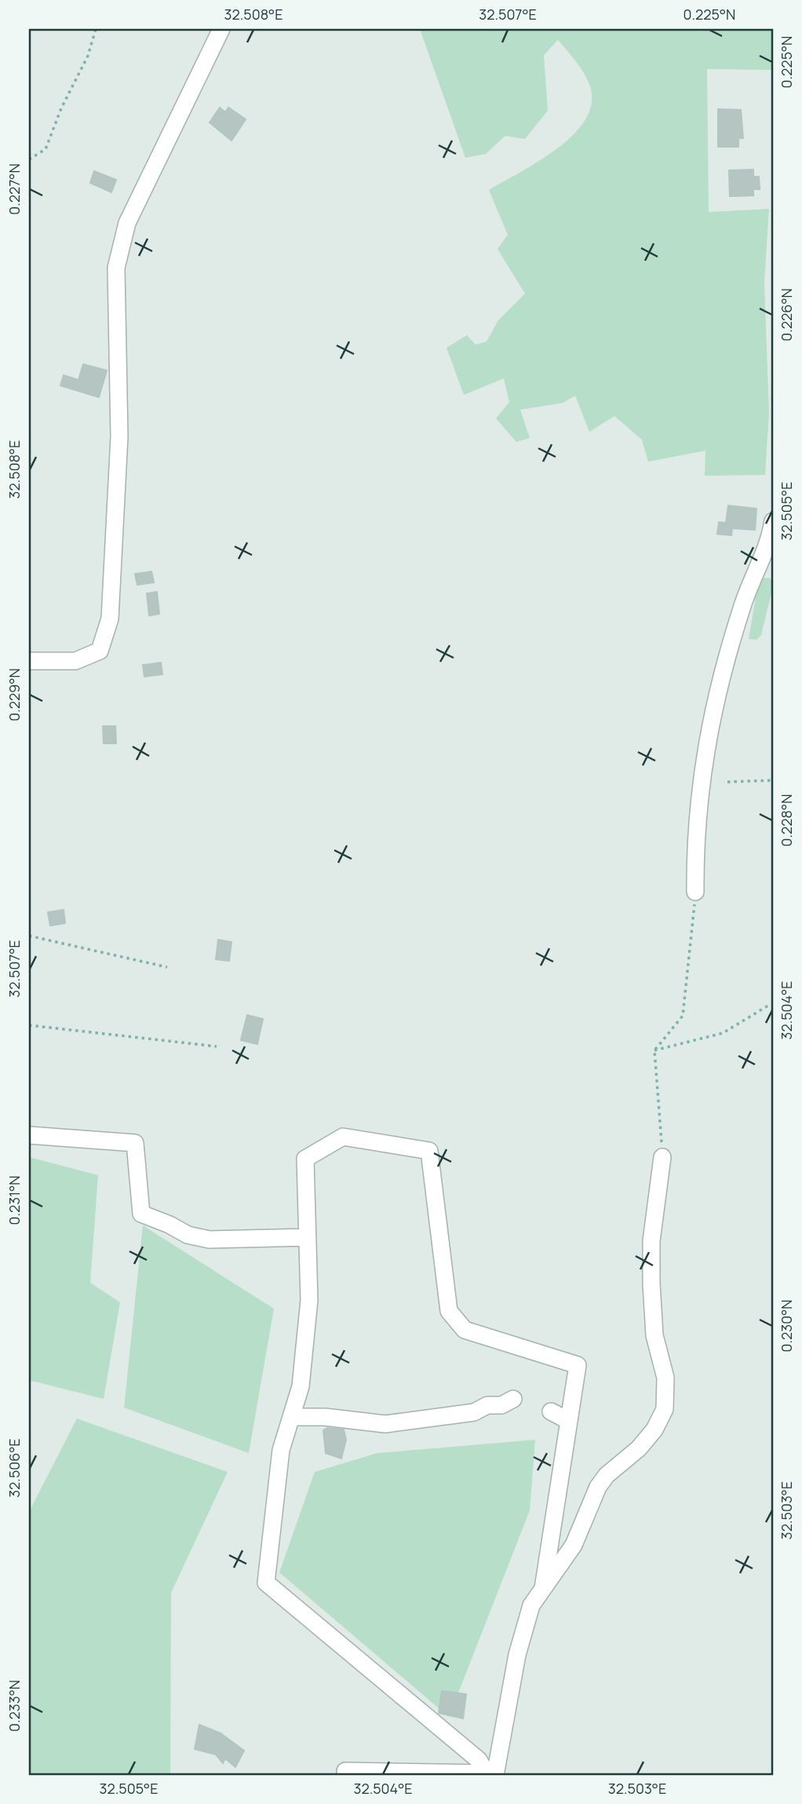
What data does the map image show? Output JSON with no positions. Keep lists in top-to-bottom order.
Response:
{
  "coordinates": [
    "32.508°E",
    "32.507°E",
    "0.225°N",
    "0.227°N",
    "0.226°N",
    "32.505°E",
    "0.229°N",
    "0.228°N",
    "32.504°E",
    "0.231°N",
    "0.230°N",
    "32.506°E",
    "32.503°E",
    "0.233°N"
  ]
}
